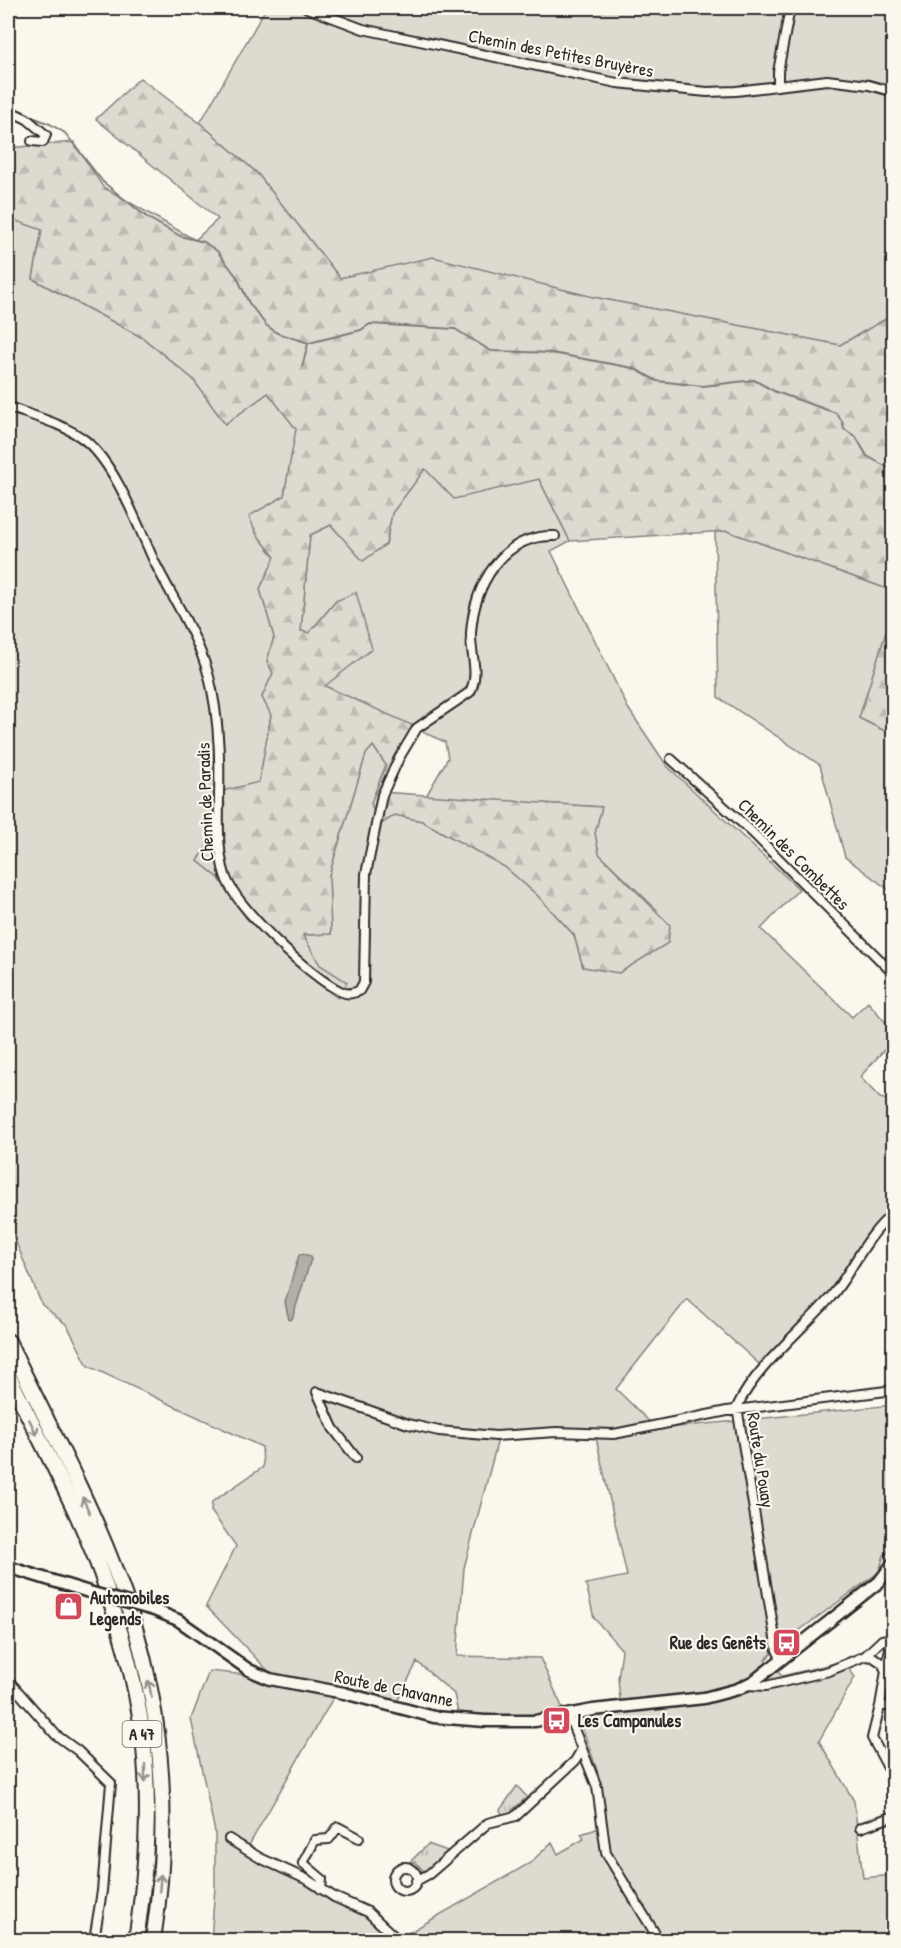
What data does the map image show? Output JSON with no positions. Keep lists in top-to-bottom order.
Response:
{
  "streets": {
    "highway": ["A 47"],
    "main road": ["Route de Chavanne"],
    "street": [
      "Chemin des Petites Bruyères",
      "Chemin de Paradis",
      "Chemin des Combettes",
      "Route du Pouay"
    ]
  },
  "crossings": [
    ["Route du Pouay", "Route de Chavanne"]
  ],
  "places": {
    "shop": ["Automobiles Legends"],
    "bus stop": ["Rue des Genêts", "Les Campanules"]
  }
}
